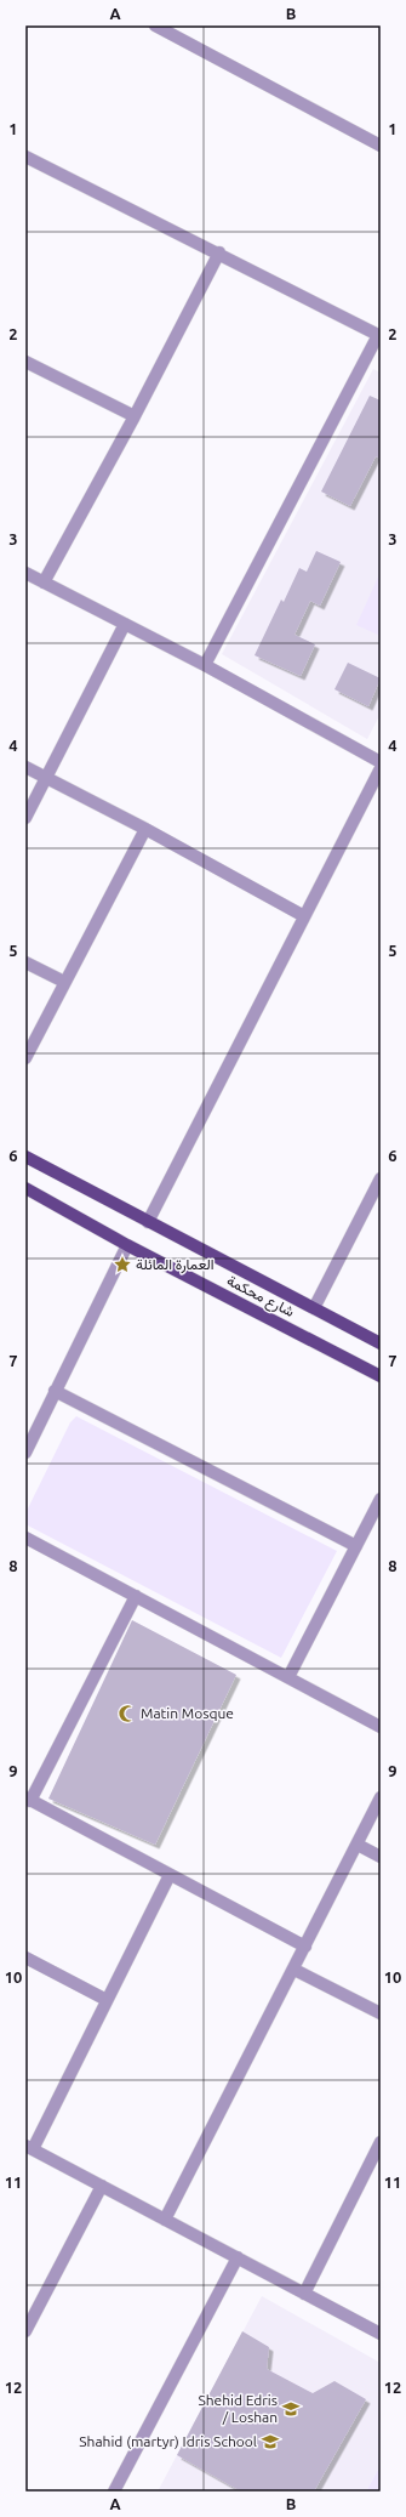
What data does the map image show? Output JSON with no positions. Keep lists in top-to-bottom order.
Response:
{
  "streets": {
    "main road": ["شارع محكمة"]
  },
  "places": {
    "place": ["العمارة المائلة"],
    "mosque": ["Matin Mosque"],
    "school or university": ["Shehid Edris / Loshan", "Shahid (martyr) Idris School"]
  },
  "grid": {
    "columns": ["A", "B"],
    "rows": [
      "1",
      "2",
      "3",
      "4",
      "5",
      "6",
      "7",
      "8",
      "9",
      "10",
      "11",
      "12"
    ]
  }
}
